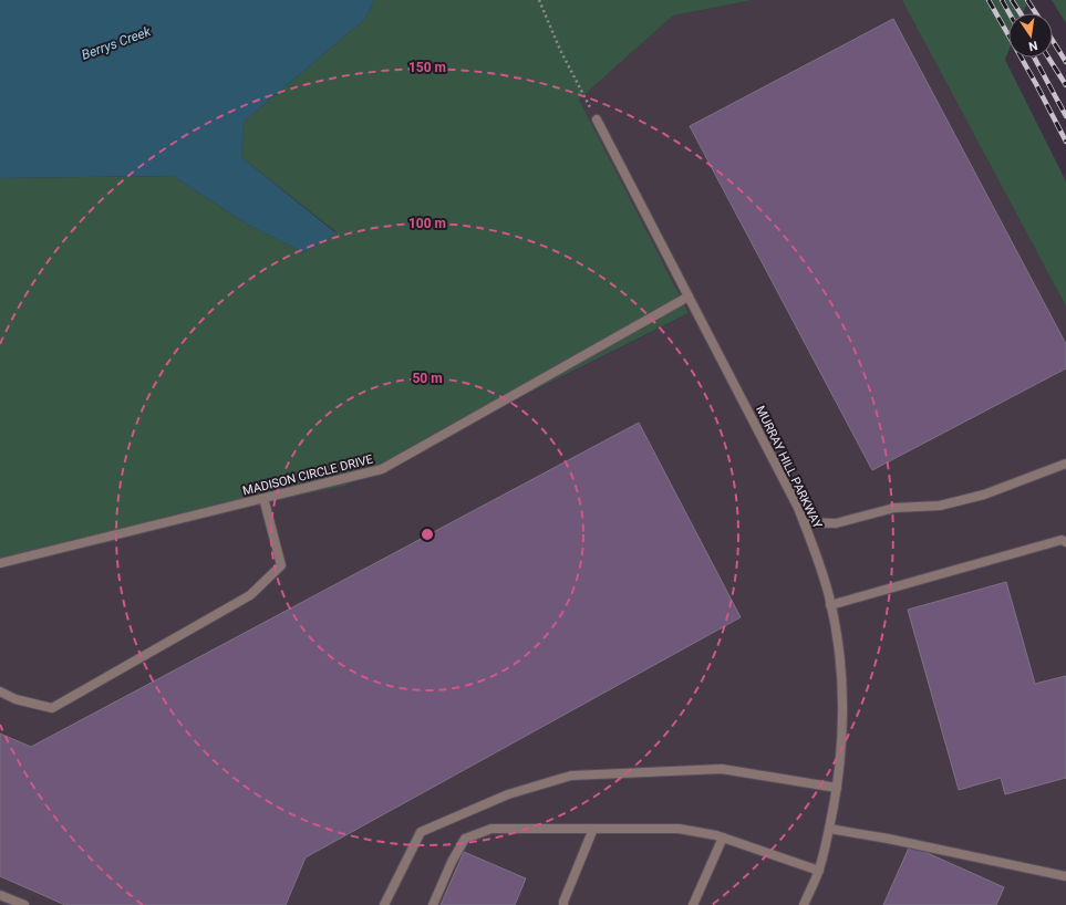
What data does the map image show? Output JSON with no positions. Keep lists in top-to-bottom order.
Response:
{
  "streets": {
    "street": ["MURRAY HILL PARKWAY", "MADISON CIRCLE DRIVE"]
  },
  "crossings": [
    ["MURRAY HILL PARKWAY", "MADISON CIRCLE DRIVE"]
  ],
  "water": ["Berrys Creek"],
  "north": "bottom",
  "rings": ["150 m", "100 m", "50 m"]
}
